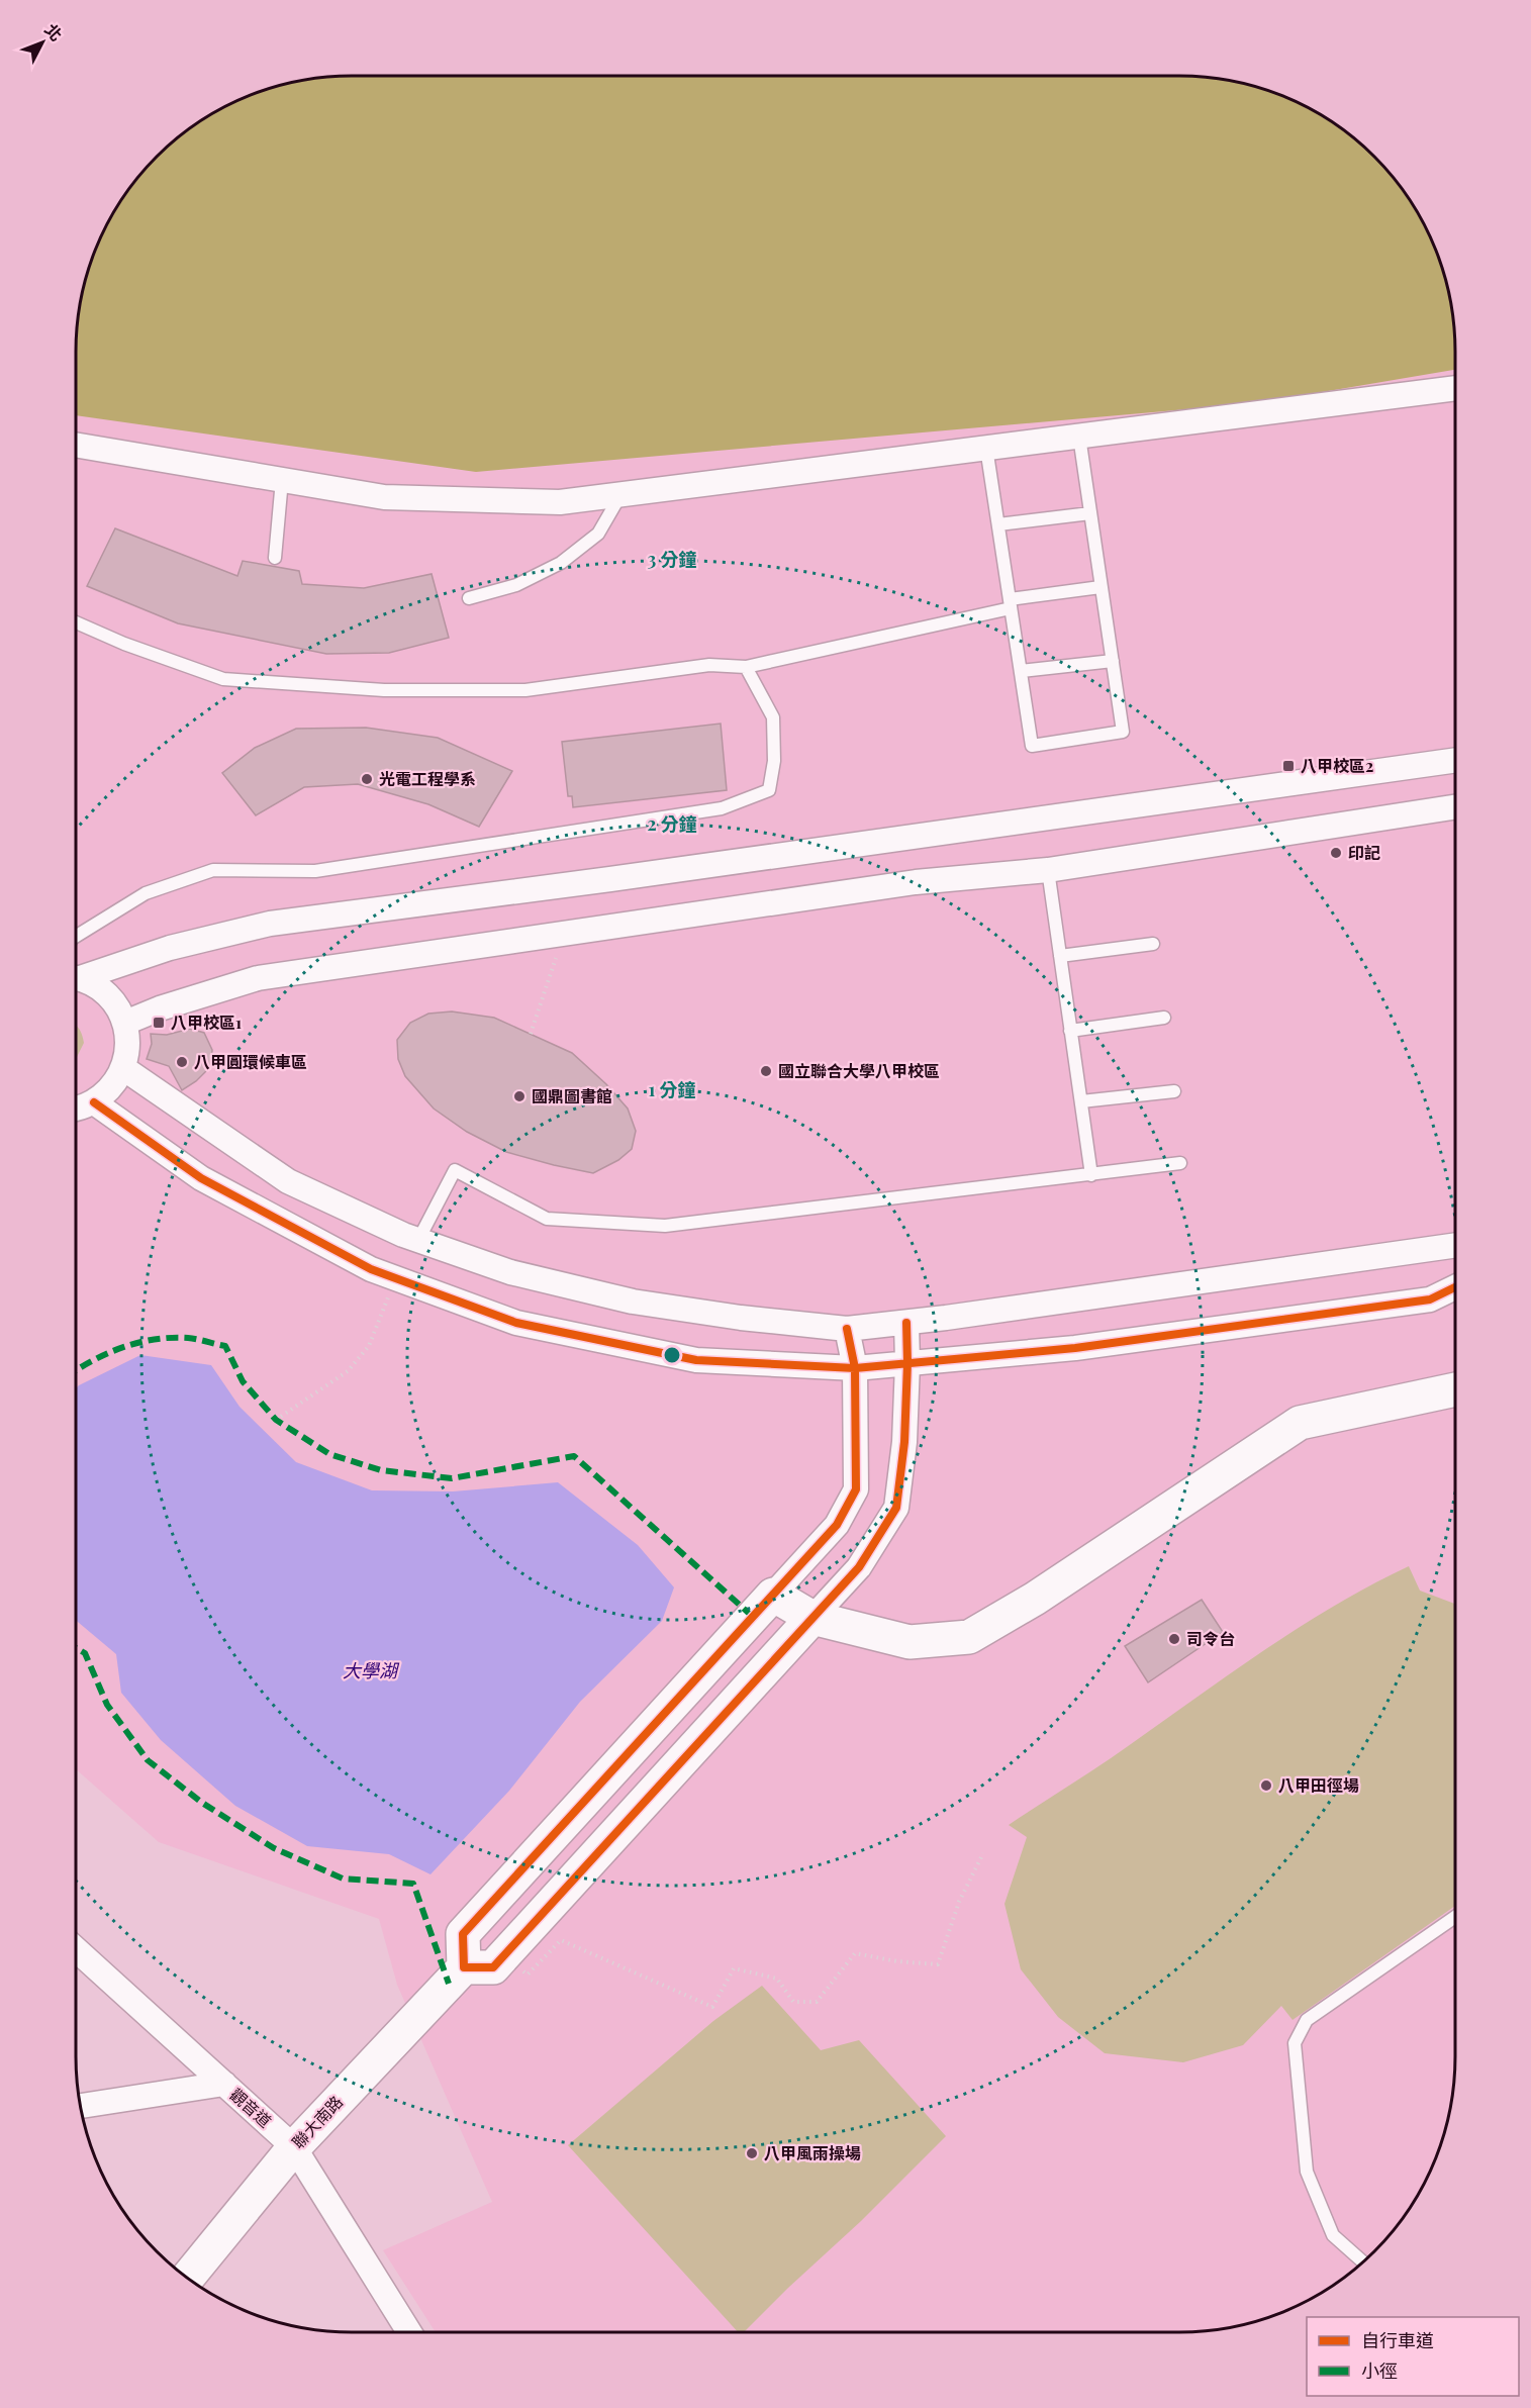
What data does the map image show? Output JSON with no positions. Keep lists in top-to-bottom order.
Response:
{
  "streets": {
    "street": ["觀音道", "聯大南路"]
  },
  "crossings": [
    ["觀音道", "聯大南路"]
  ],
  "water": ["大學湖"],
  "places": {
    "transit": ["八甲校區2", "八甲校區1"],
    "other": [
      "光電工程學系",
      "印記",
      "八甲圓環候車區",
      "國立聯合大學八甲校區",
      "國鼎圖書館",
      "司令台",
      "八甲田徑場",
      "八甲風雨操場"
    ]
  },
  "legend": ["自行車道", "小徑"],
  "north": "top right",
  "rings": ["3 分鐘", "2 分鐘", "1 分鐘"]
}
